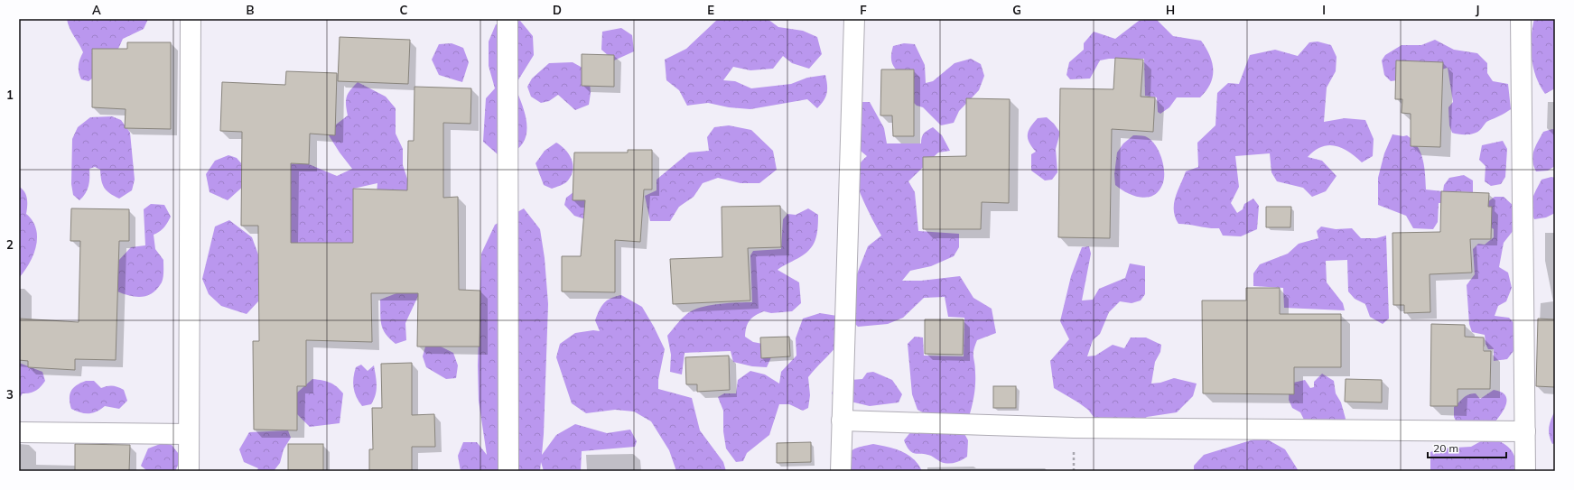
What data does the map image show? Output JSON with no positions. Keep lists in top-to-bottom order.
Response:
{
  "scale_bar": "20 m",
  "grid": {
    "columns": [
      "A",
      "B",
      "C",
      "D",
      "E",
      "F",
      "G",
      "H",
      "I",
      "J"
    ],
    "rows": ["1", "2", "3"]
  }
}
